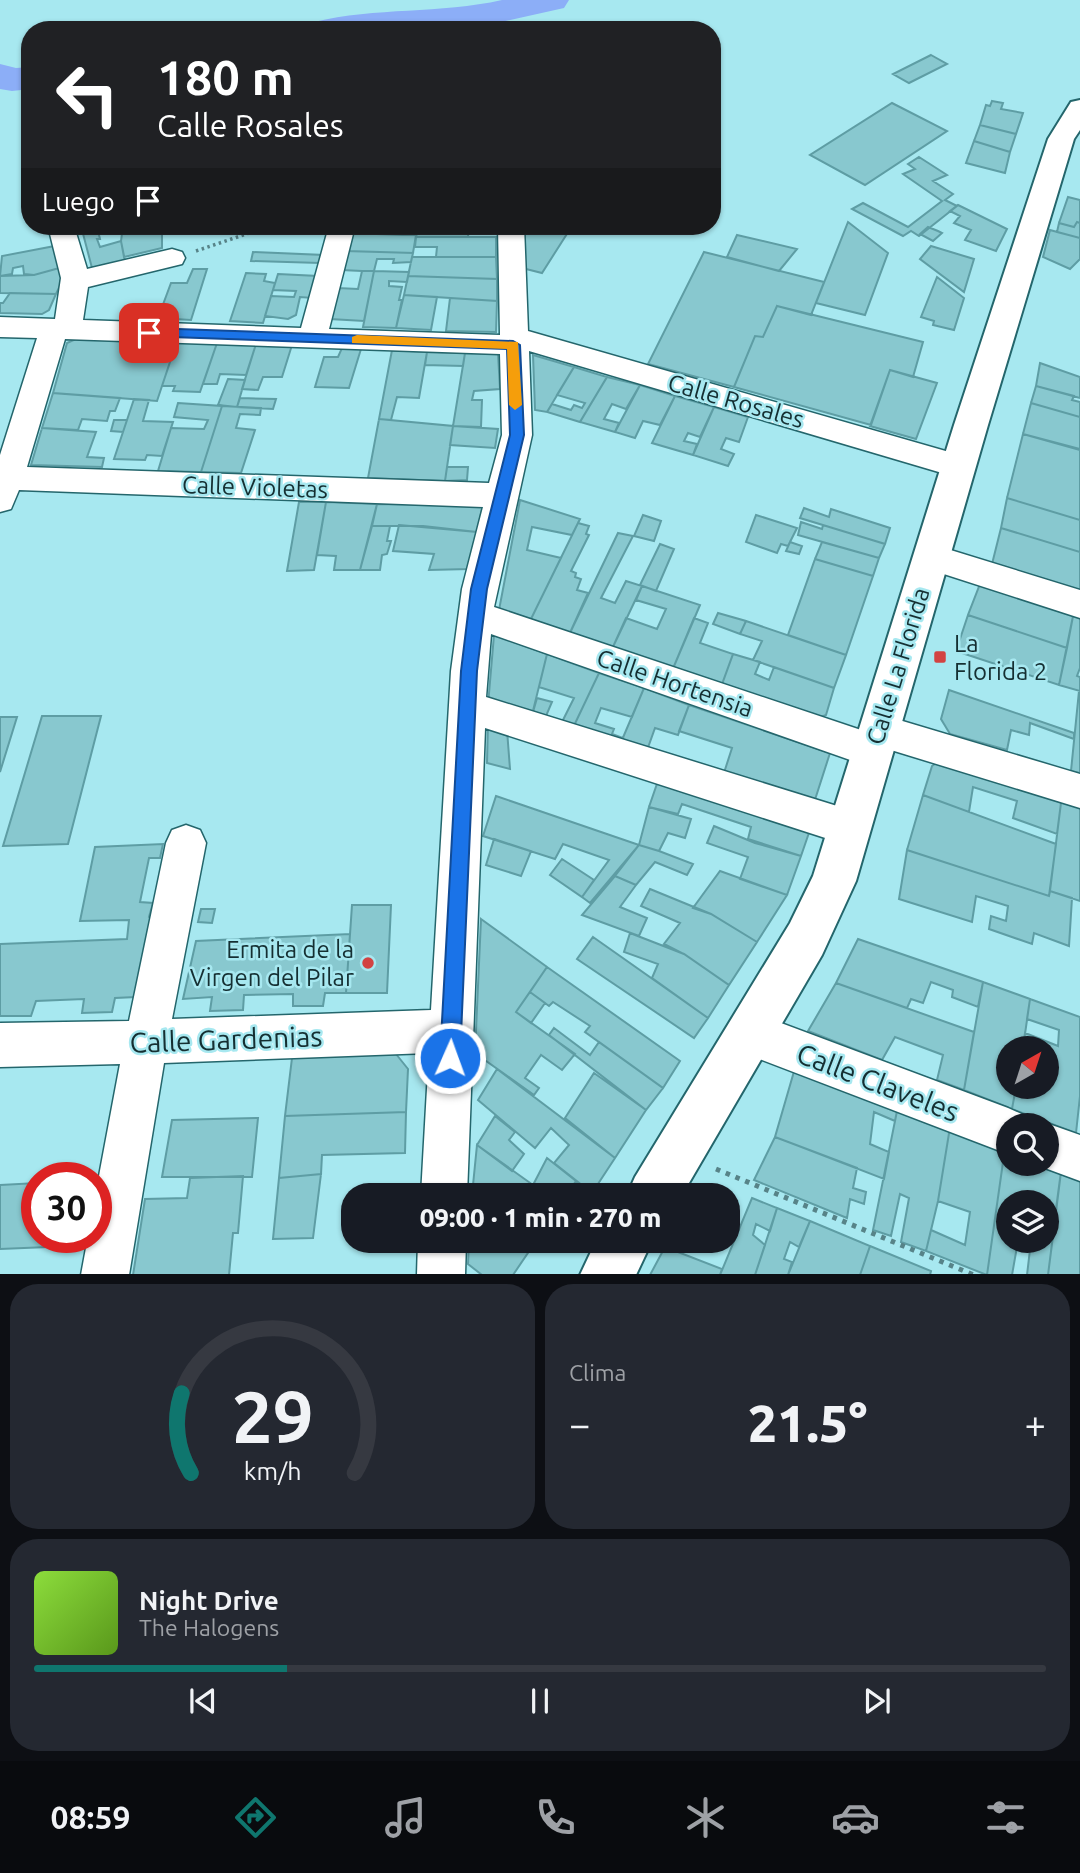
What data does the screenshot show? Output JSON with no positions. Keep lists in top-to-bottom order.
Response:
{
  "streets": {
    "main road": ["Calle La Florida"],
    "street": [
      "Calle Rosales",
      "Calle Violetas",
      "Calle Hortensia",
      "Calle Gardenias",
      "Calle Claveles"
    ]
  },
  "crossings": [
    ["Calle Rosales", "Calle La Florida"],
    ["Calle La Florida", "Calle Hortensia"],
    ["Calle La Florida", "Calle Claveles"]
  ],
  "places": {
    "transit": ["La Florida 2"],
    "other": ["Ermita de la Virgen del Pilar"]
  },
  "north": "top right",
  "page": {
    "turn": ["180 m", "Calle Rosales"],
    "then": "Luego",
    "limit": "30",
    "trip": "09:00 · 1 min · 270 m",
    "tile": "Clima",
    "heat": ["−", "21.5°", "+"],
    "song": ["Night Drive", "The Halogens"],
    "tabs": "08:59",
    "gauge": ["29", "km/h"]
  }
}
